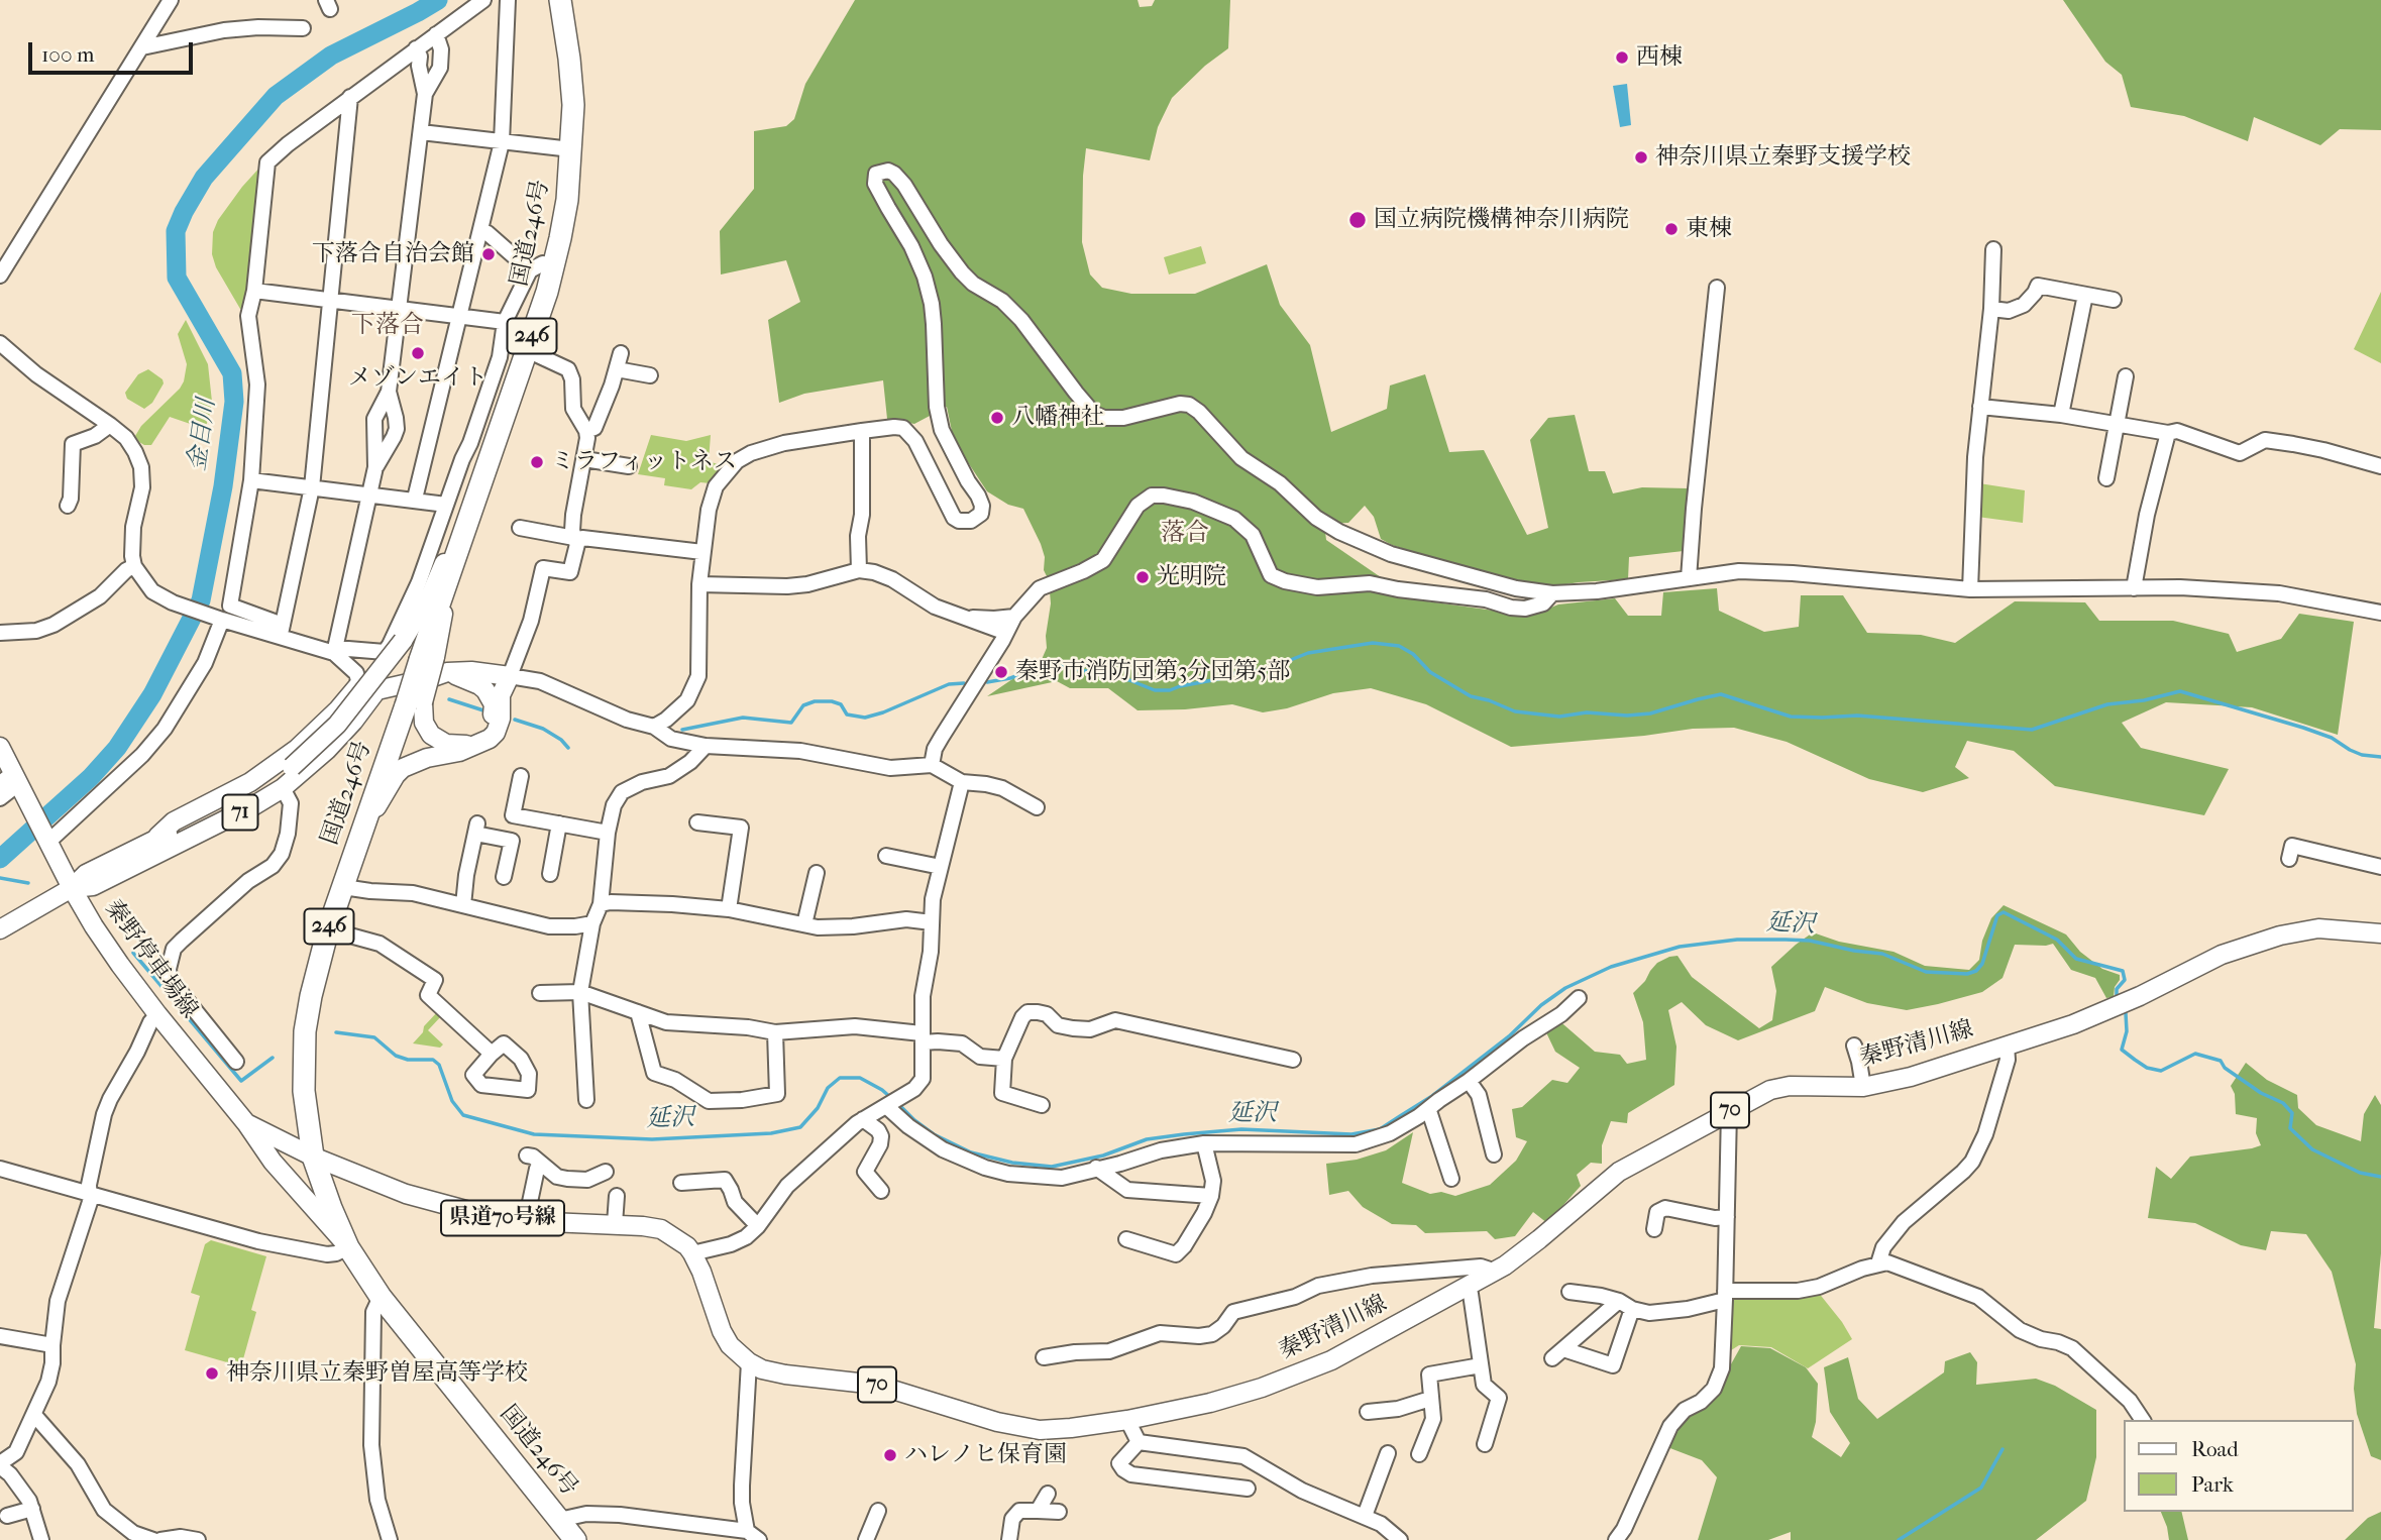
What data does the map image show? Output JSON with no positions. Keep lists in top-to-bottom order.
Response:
{
  "streets": {
    "highway": ["国道246号", "246"],
    "main road": [
      "71",
      "秦野停車場線",
      "秦野清川線",
      "70",
      "県道70号線"
    ]
  },
  "crossings": [
    ["国道246号", "71"],
    ["国道246号", "秦野停車場線"],
    ["国道246号", "秦野清川線"],
    ["71", "秦野停車場線"],
    ["秦野停車場線", "秦野清川線"]
  ],
  "districts": ["下落合", "落合"],
  "water": ["金目川", "延沢"],
  "places": [
    "西棟",
    "神奈川県立秦野支援学校",
    "国立病院機構神奈川病院",
    "東棟",
    "下落合自治会館",
    "メゾンエイト",
    "八幡神社",
    "ミラフィットネス",
    "光明院",
    "秦野市消防団第3分団第5部",
    "神奈川県立秦野曽屋高等学校",
    "ハレノヒ保育園"
  ],
  "legend": ["Road", "Park"],
  "scale_bar": "100 m"
}
